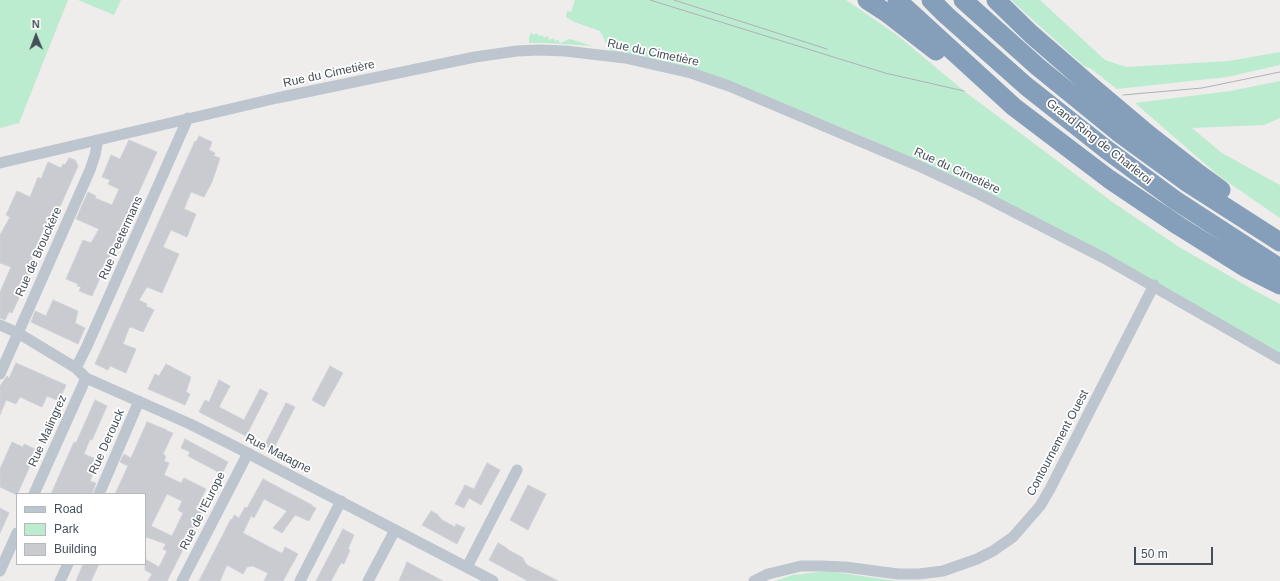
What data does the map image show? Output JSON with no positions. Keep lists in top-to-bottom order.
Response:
{
  "streets": {
    "highway": ["Grand Ring de Charleroi"],
    "street": [
      "Rue du Cimetière",
      "Rue Peetermans",
      "Rue de Brouckère",
      "Rue Malingrez",
      "Rue Derouck",
      "Contournement Ouest",
      "Rue Matagne",
      "Rue de l'Europe"
    ]
  },
  "crossings": [
    ["Rue du Cimetière", "Rue Peetermans"],
    ["Rue du Cimetière", "Rue de Brouckère"],
    ["Rue du Cimetière", "Contournement Ouest"],
    ["Rue Peetermans", "Rue Matagne"],
    ["Rue de Brouckère", "Rue Matagne"],
    ["Rue Malingrez", "Rue Matagne"],
    ["Rue Derouck", "Rue Matagne"],
    ["Rue Matagne", "Rue de l'Europe"]
  ],
  "legend": ["Road", "Park", "Building"],
  "scale_bar": "50 m",
  "north": "top"
}
